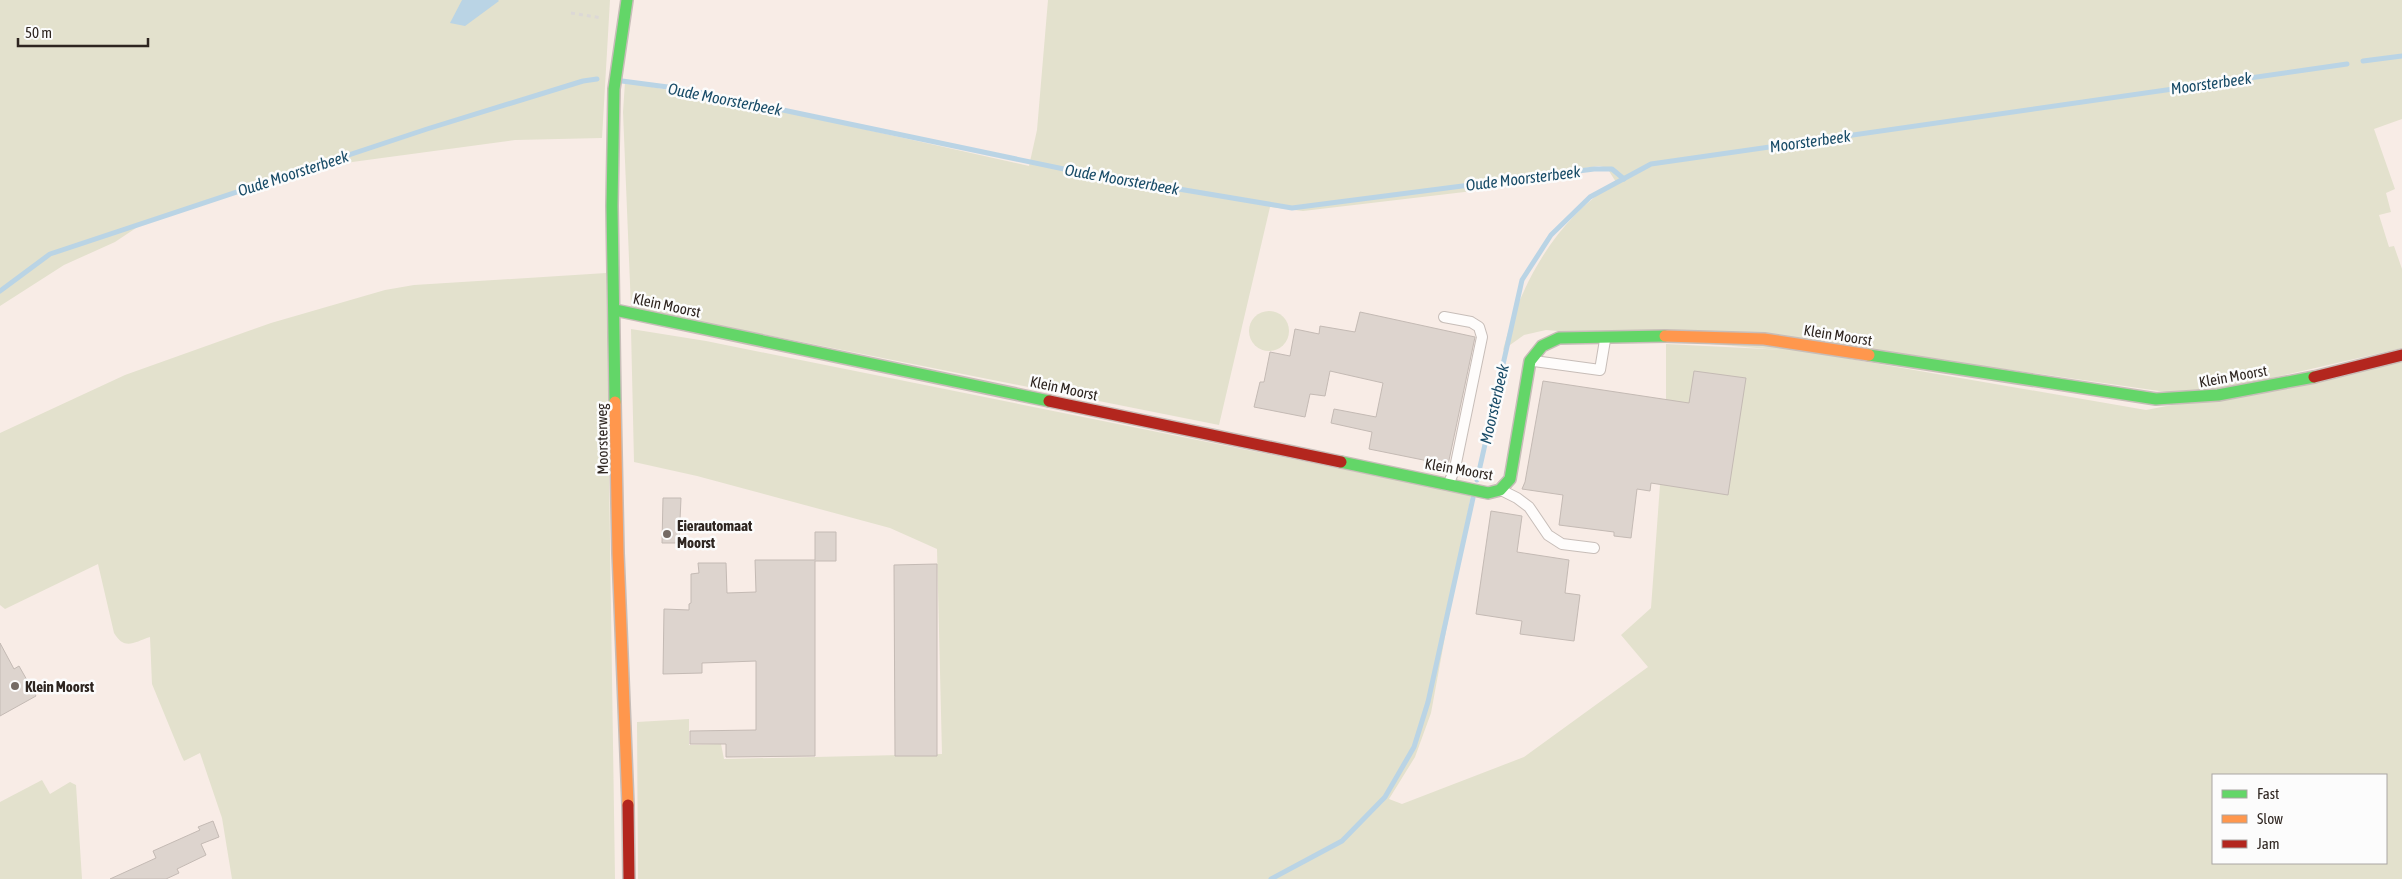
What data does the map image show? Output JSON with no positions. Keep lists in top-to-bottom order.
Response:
{
  "streets": {
    "street": ["Klein Moorst", "Moorsterweg"]
  },
  "crossings": [
    ["Klein Moorst", "Moorsterweg"]
  ],
  "water": ["Moorsterbeek", "Oude Moorsterbeek"],
  "places": ["Eierautomaat Moorst", "Klein Moorst"],
  "legend": ["Fast", "Slow", "Jam"],
  "scale_bar": "50 m"
}
